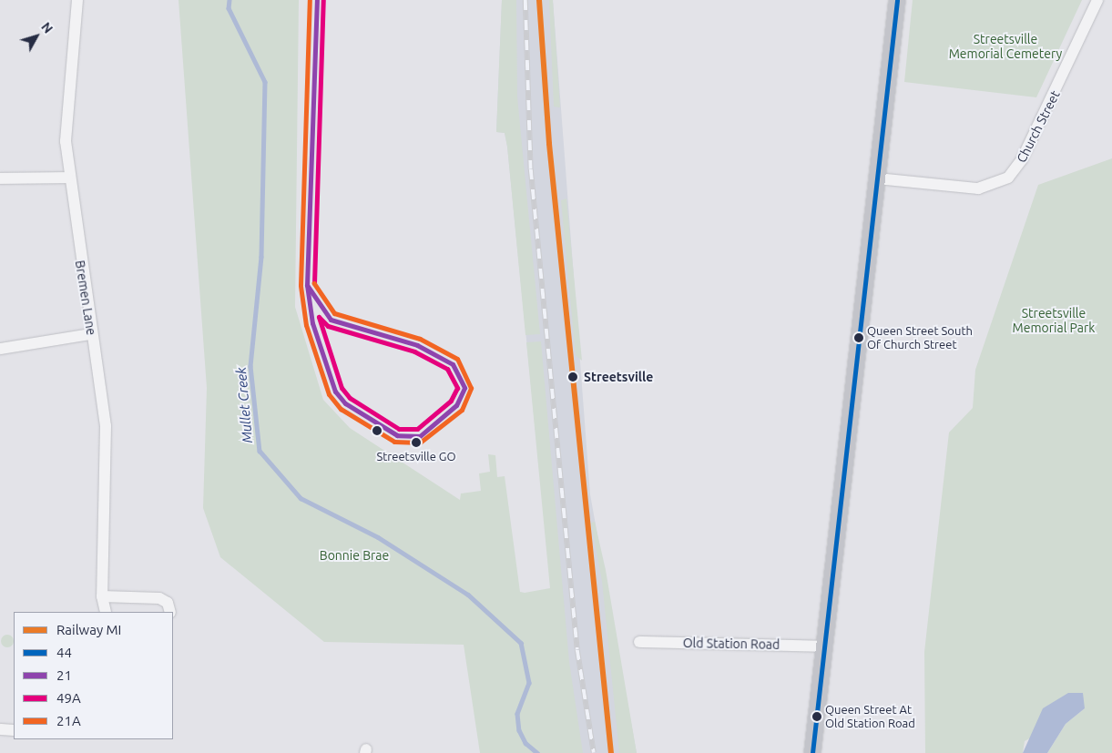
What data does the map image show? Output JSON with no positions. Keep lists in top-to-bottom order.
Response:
{
  "streets": {
    "street": ["Church Street", "Bremen Lane", "Old Station Road"]
  },
  "water": ["Mullet Creek"],
  "parks": ["Streetsville Memorial Cemetery", "Streetsville Memorial Park", "Bonnie Brae"],
  "places": [
    "Queen Street South Of Church Street",
    "Streetsville",
    "Streetsville GO",
    "Queen Street At Old Station Road"
  ],
  "lines": [
    "rail line MI",
    "transit line 44",
    "transit line 21",
    "transit line 49A",
    "transit line 21A"
  ],
  "legend": [
    "Railway MI",
    "44",
    "21",
    "49A",
    "21A"
  ],
  "north": "top right"
}
